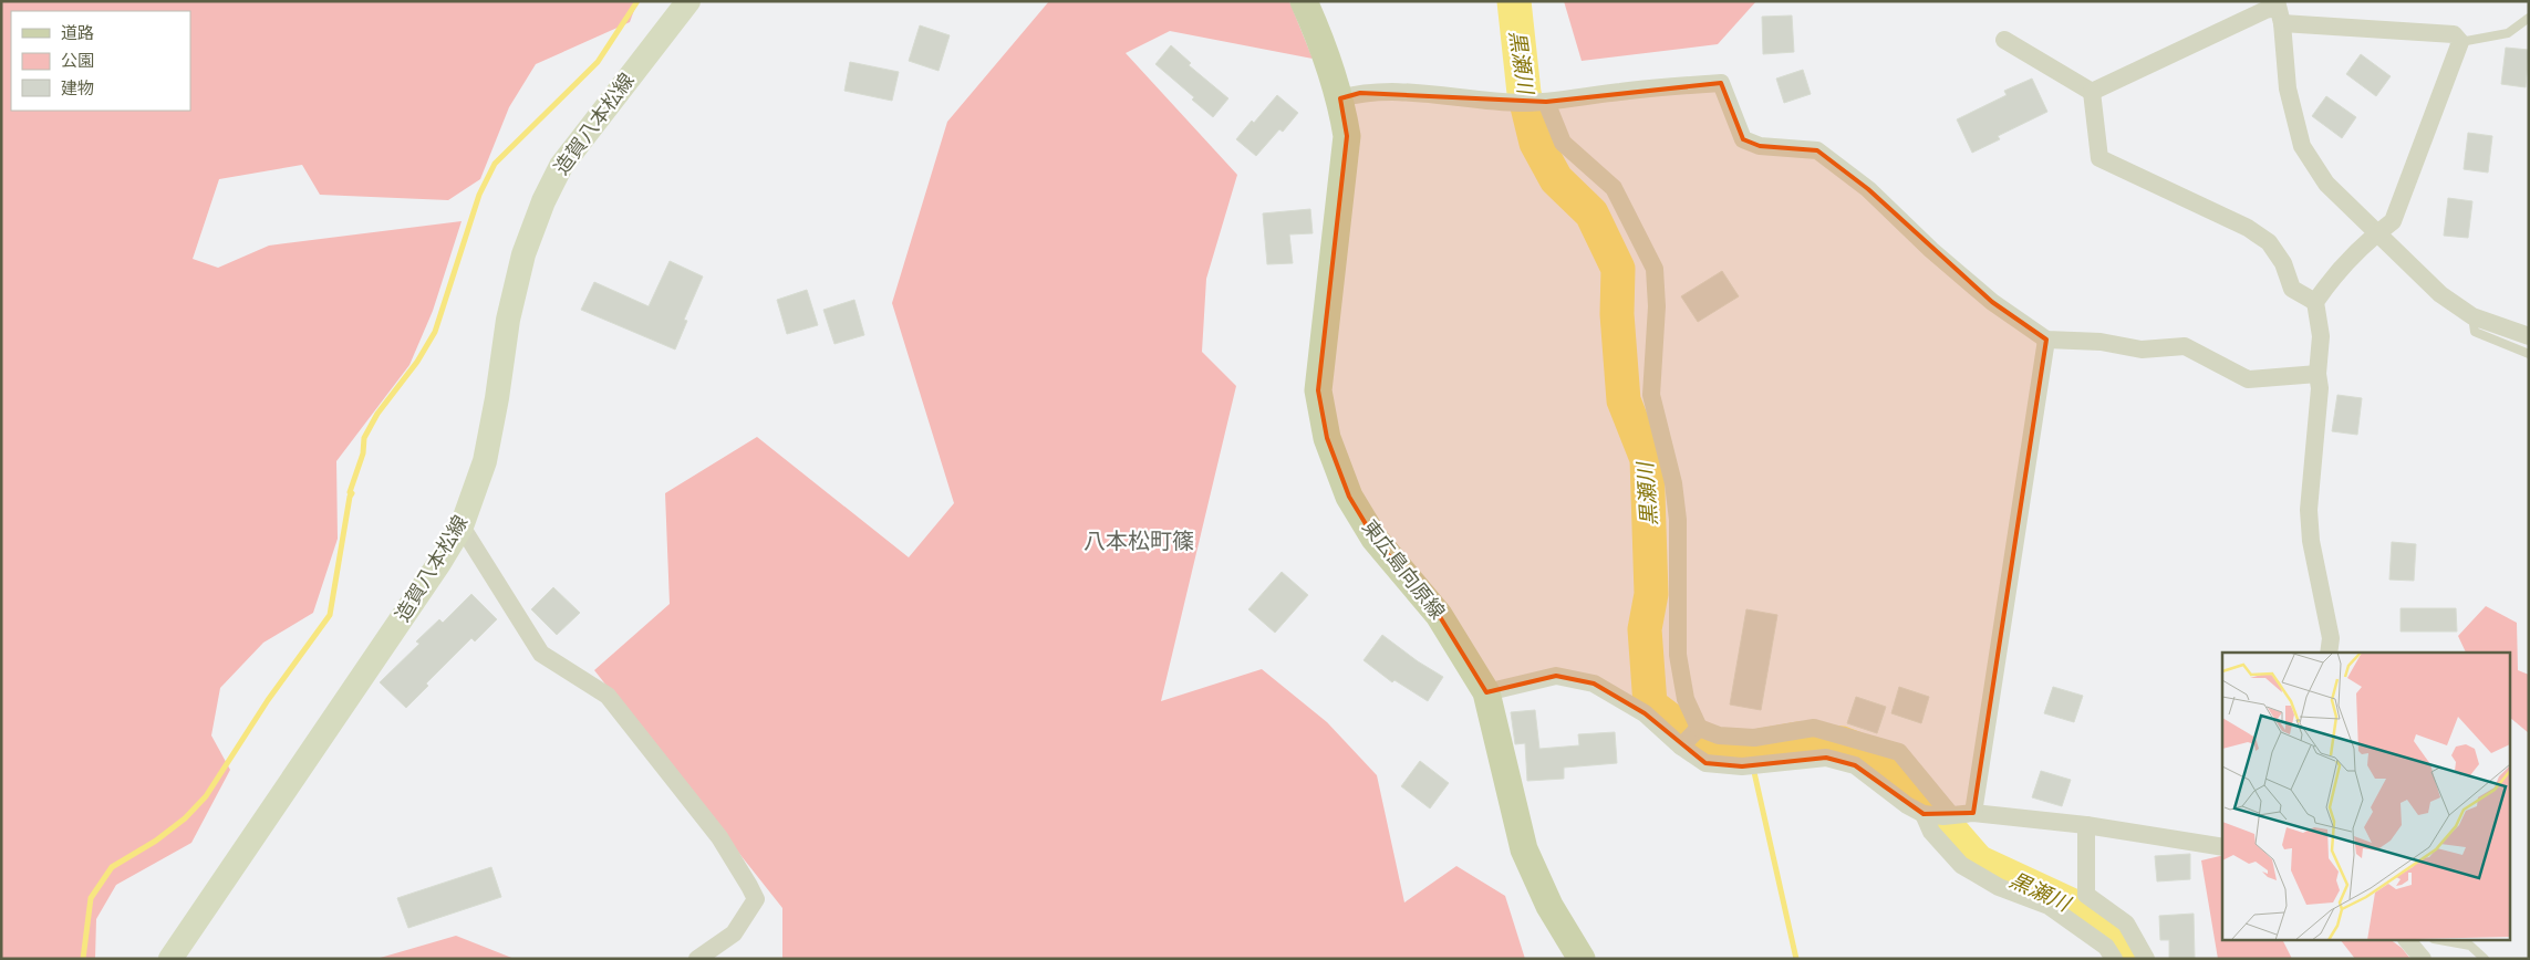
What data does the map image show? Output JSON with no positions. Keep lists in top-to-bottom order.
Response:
{
  "streets": {
    "main road": ["造賀八本松線", "東広島向原線"]
  },
  "districts": ["八本松町篠"],
  "water": ["黒瀬川"],
  "legend": ["道路", "公園", "建物"]
}
